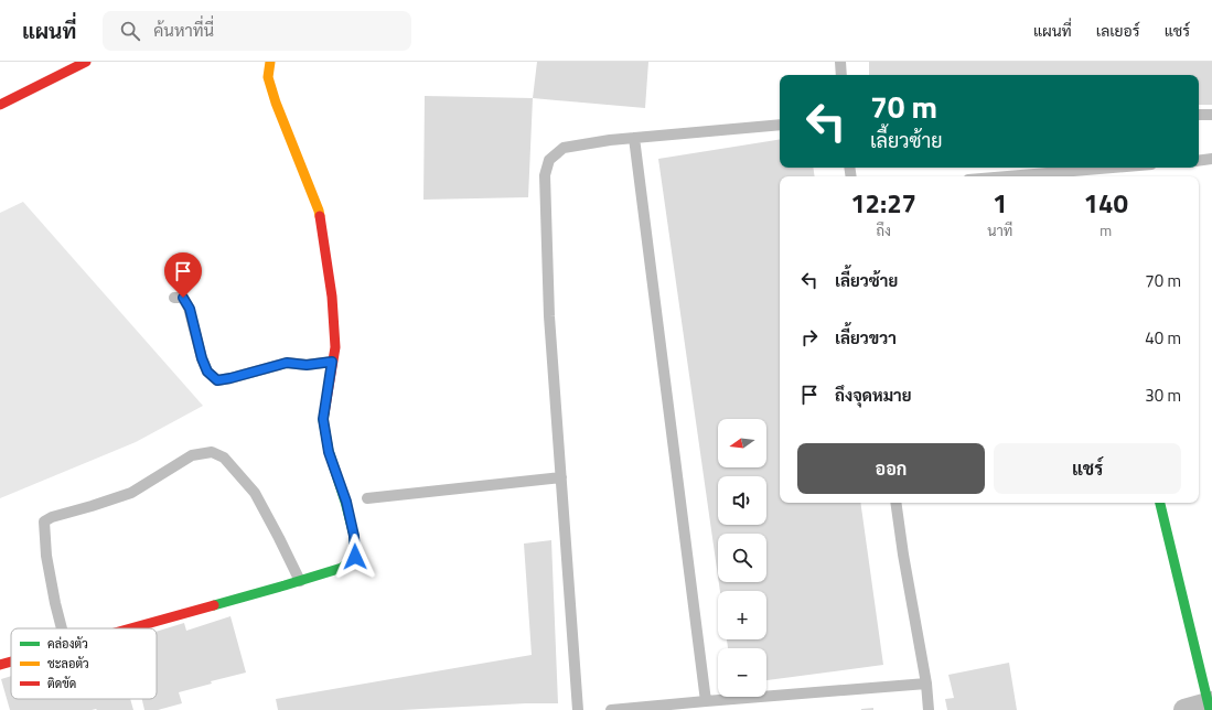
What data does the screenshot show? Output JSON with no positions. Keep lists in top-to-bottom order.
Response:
{
  "legend": ["คล่องตัว", "ชะลอตัว", "ติดขัด"],
  "north": "left",
  "page": {
    "header": "แผนที่",
    "search": "ค้นหาที่นี่",
    "nav": ["แผนที่", "เลเยอร์", "แชร์"],
    "turn": ["70 m", "เลี้ยวซ้าย"],
    "eta": [
      "12:27",
      "ถึง",
      "1",
      "นาที",
      "140",
      "m"
    ],
    "list": [
      {
        "name": "เลี้ยวซ้าย",
        "value": "70 m"
      },
      {
        "name": "เลี้ยวขวา",
        "value": "40 m"
      },
      {
        "name": "ถึงจุดหมาย",
        "value": "30 m"
      }
    ],
    "map_buttons": ["+", "−"],
    "buttons": ["ออก", "แชร์"]
  }
}
